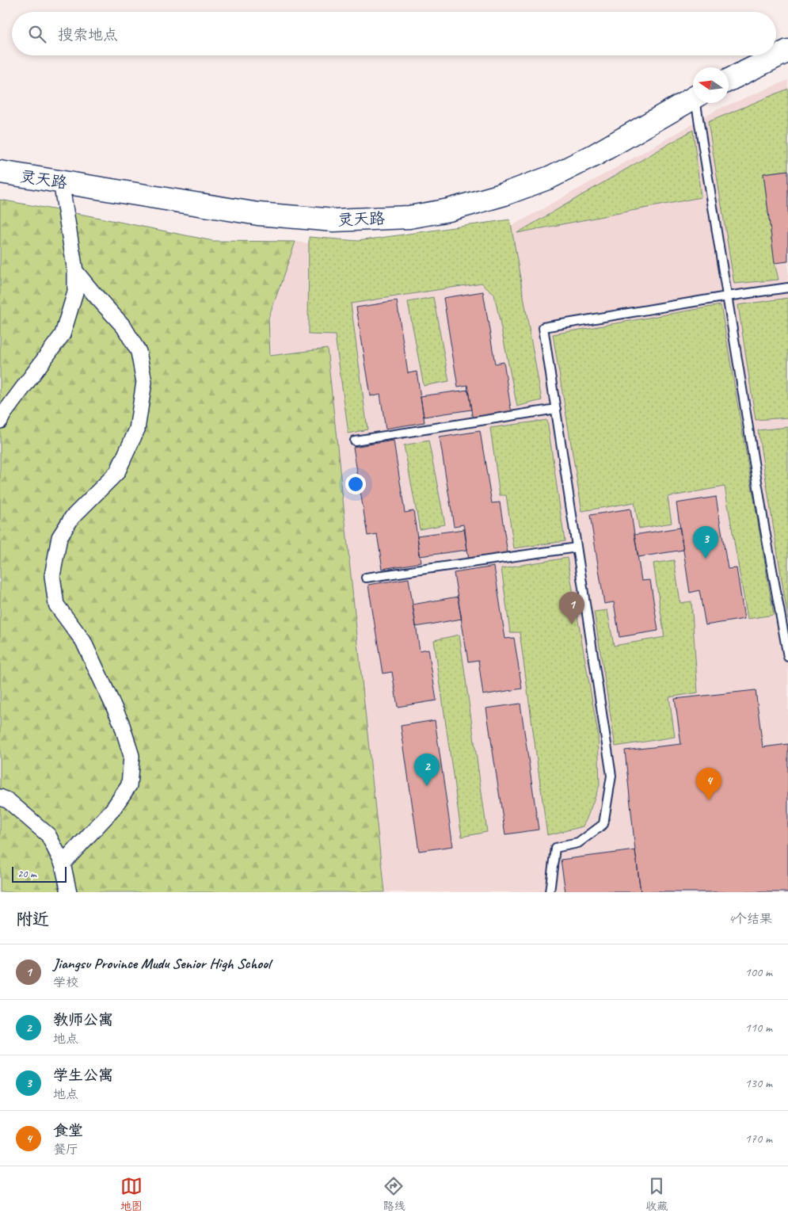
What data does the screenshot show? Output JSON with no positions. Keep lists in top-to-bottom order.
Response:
{
  "streets": {
    "street": ["灵天路"]
  },
  "scale_bar": "20 m",
  "north": "left",
  "page": {
    "search": "搜索地点",
    "pins": [
      "3",
      "1",
      "2",
      "4"
    ],
    "scale": "20 m",
    "heading": ["附近", "4个结果"],
    "list": [
      {
        "mark": "1",
        "name": "Jiangsu Province Mudu Senior High School",
        "note": "学校",
        "value": "100 m"
      },
      {
        "mark": "2",
        "name": "教师公寓",
        "note": "地点",
        "value": "110 m"
      },
      {
        "mark": "3",
        "name": "学生公寓",
        "note": "地点",
        "value": "130 m"
      },
      {
        "mark": "4",
        "name": "食堂",
        "note": "餐厅",
        "value": "170 m"
      }
    ],
    "nav": ["地图", "路线", "收藏"]
  }
}
